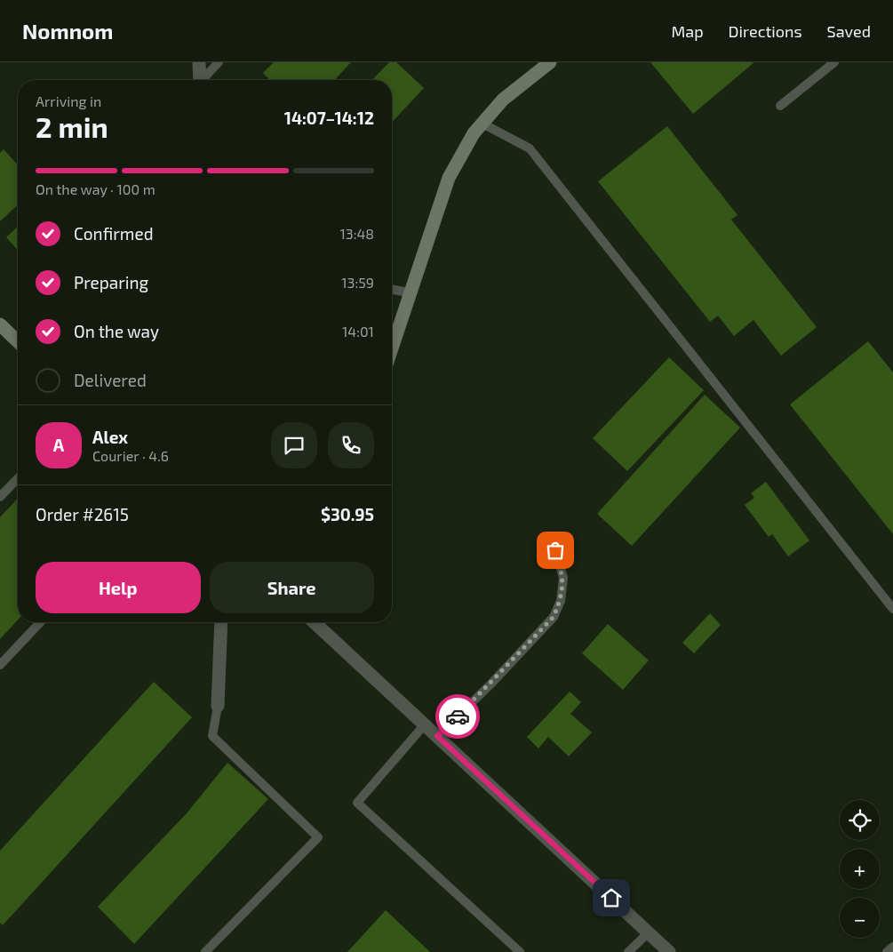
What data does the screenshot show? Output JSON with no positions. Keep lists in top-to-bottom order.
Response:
{
  "page": {
    "header": "Nomnom",
    "nav": ["Map", "Directions", "Saved"],
    "heading": ["2 min", "Arriving in", "14:07–14:12"],
    "panel": [
      "Alex",
      "Courier · 4.6",
      "Order #2615",
      "$30.95"
    ],
    "bar": "On the way · 100 m",
    "list": [
      ["Confirmed", "13:48"],
      ["Preparing", "13:59"],
      ["On the way", "14:01"],
      "Delivered"
    ],
    "round": "A",
    "buttons": ["Help", "Share"],
    "map_buttons": ["+", "−"]
  }
}
